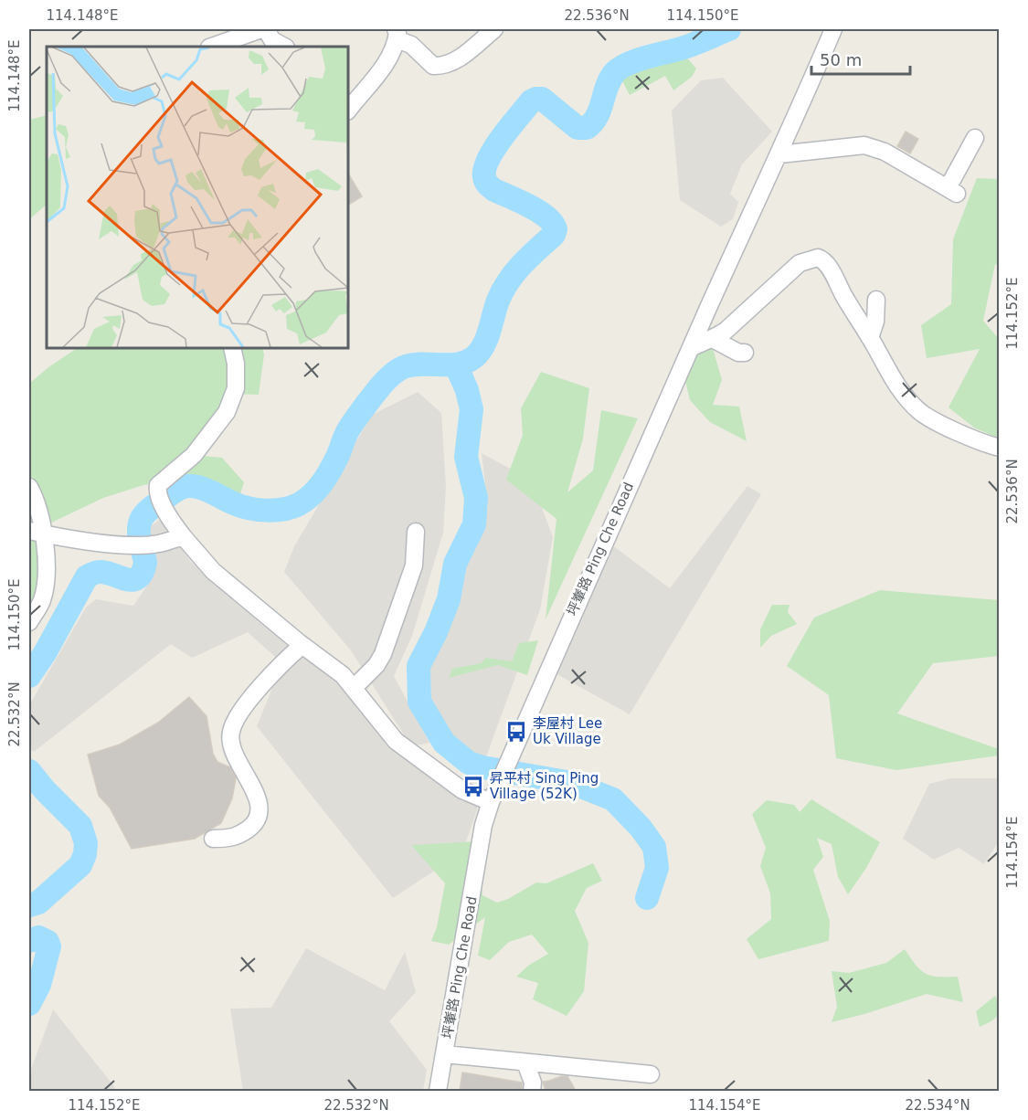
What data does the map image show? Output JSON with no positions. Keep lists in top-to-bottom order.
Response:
{
  "streets": {
    "street": ["坪輋路 Ping Che Road"]
  },
  "places": {
    "bus stop": ["李屋村 Lee Uk Village", "昇平村 Sing Ping Village (52K)"]
  },
  "scale_bar": "50 m",
  "coordinates": [
    "114.148°E",
    "22.536°N",
    "114.150°E",
    "114.152°E",
    "22.532°N",
    "114.154°E",
    "22.534°N"
  ]
}
